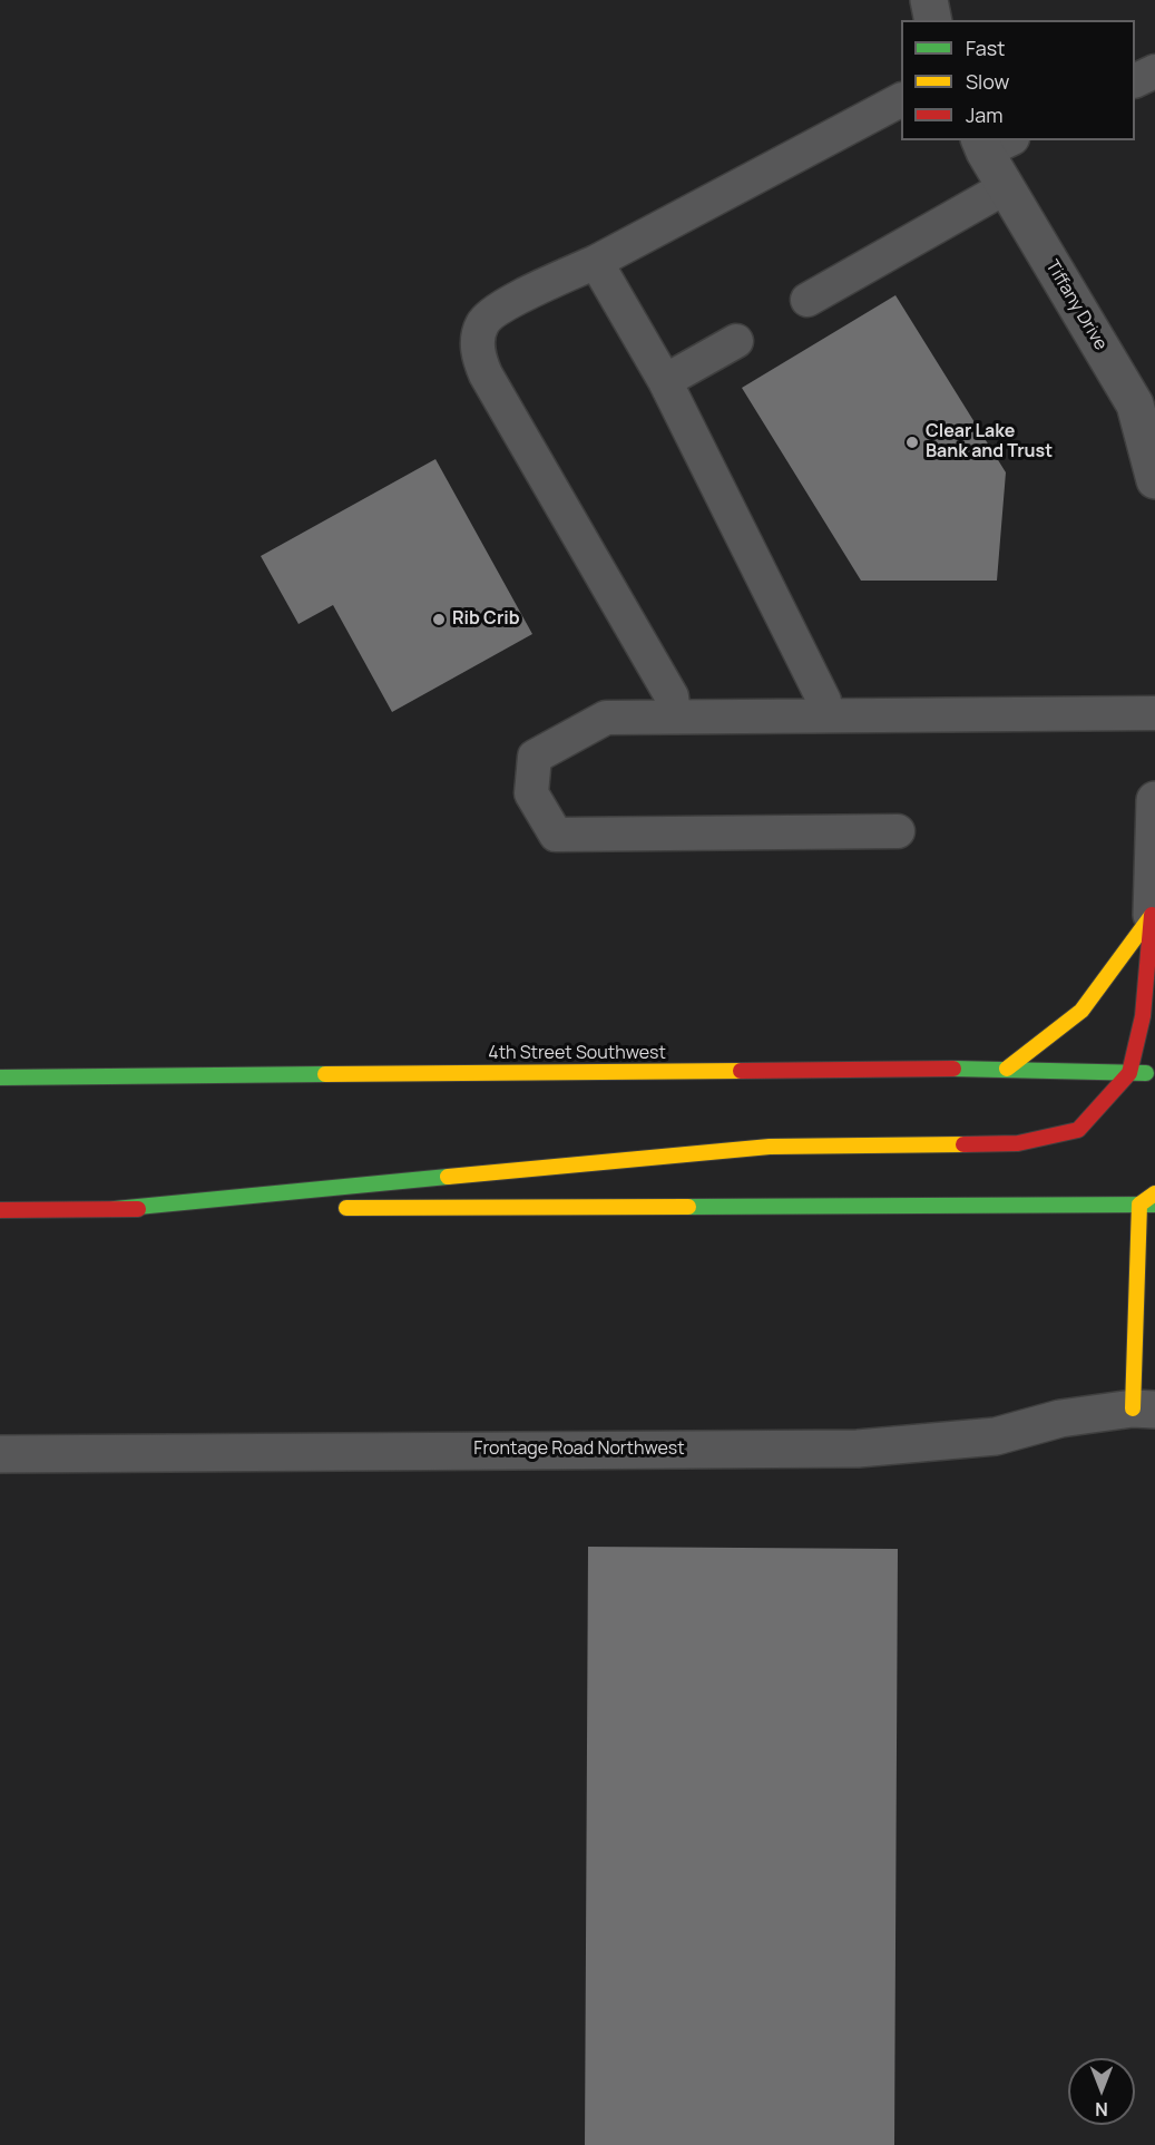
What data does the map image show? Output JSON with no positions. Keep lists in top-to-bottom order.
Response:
{
  "streets": {
    "main road": ["4th Street Southwest"],
    "street": ["Tiffany Drive", "Frontage Road Northwest"]
  },
  "places": ["Clear Lake Bank and Trust", "Rib Crib"],
  "legend": ["Fast", "Slow", "Jam"],
  "north": "bottom"
}
